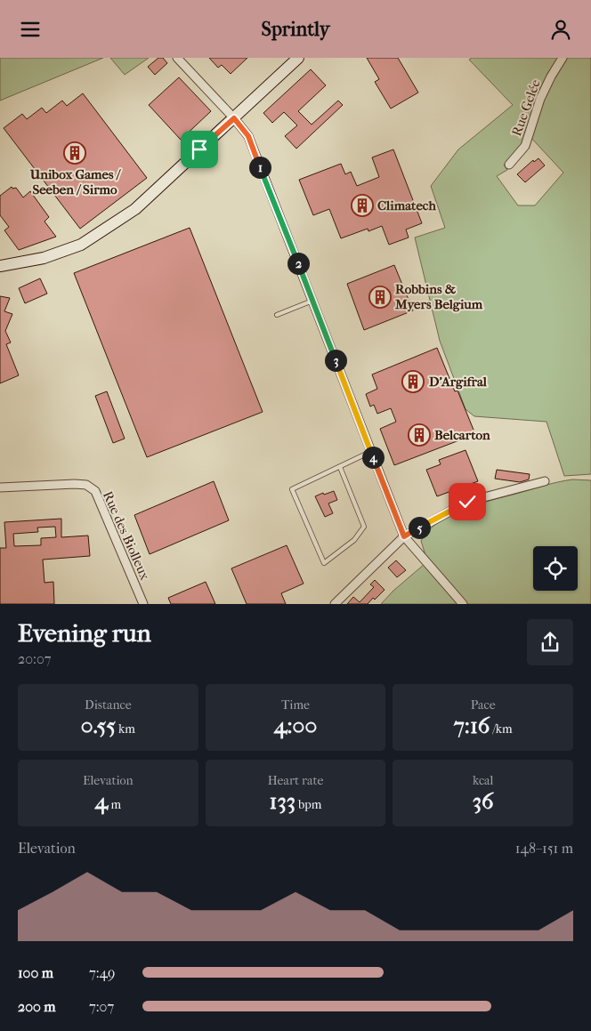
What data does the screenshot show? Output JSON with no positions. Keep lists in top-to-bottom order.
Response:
{
  "streets": {
    "street": ["Rue Gelée", "Rue des Biolleux"]
  },
  "places": {
    "building": [
      "Unibox Games / Seeben / Sirmo",
      "Climatech",
      "Robbins & Myers Belgium",
      "D'Argifral",
      "Belcarton"
    ]
  },
  "page": {
    "header": "Sprintly",
    "pins": [
      "1",
      "2",
      "3",
      "4",
      "5"
    ],
    "heading": ["Evening run", "20:07"],
    "stats": [
      ["Distance", "0.55 km"],
      ["Time", "4:00"],
      ["Pace", "7:16 /km"],
      ["Elevation", "4 m"],
      ["Heart rate", "133 bpm"],
      ["kcal", "36"]
    ],
    "chart": ["Elevation", "148–151 m"],
    "list": [
      {
        "name": "100 m",
        "note": "7:49"
      },
      {
        "name": "200 m",
        "note": "7:07"
      }
    ]
  }
}
